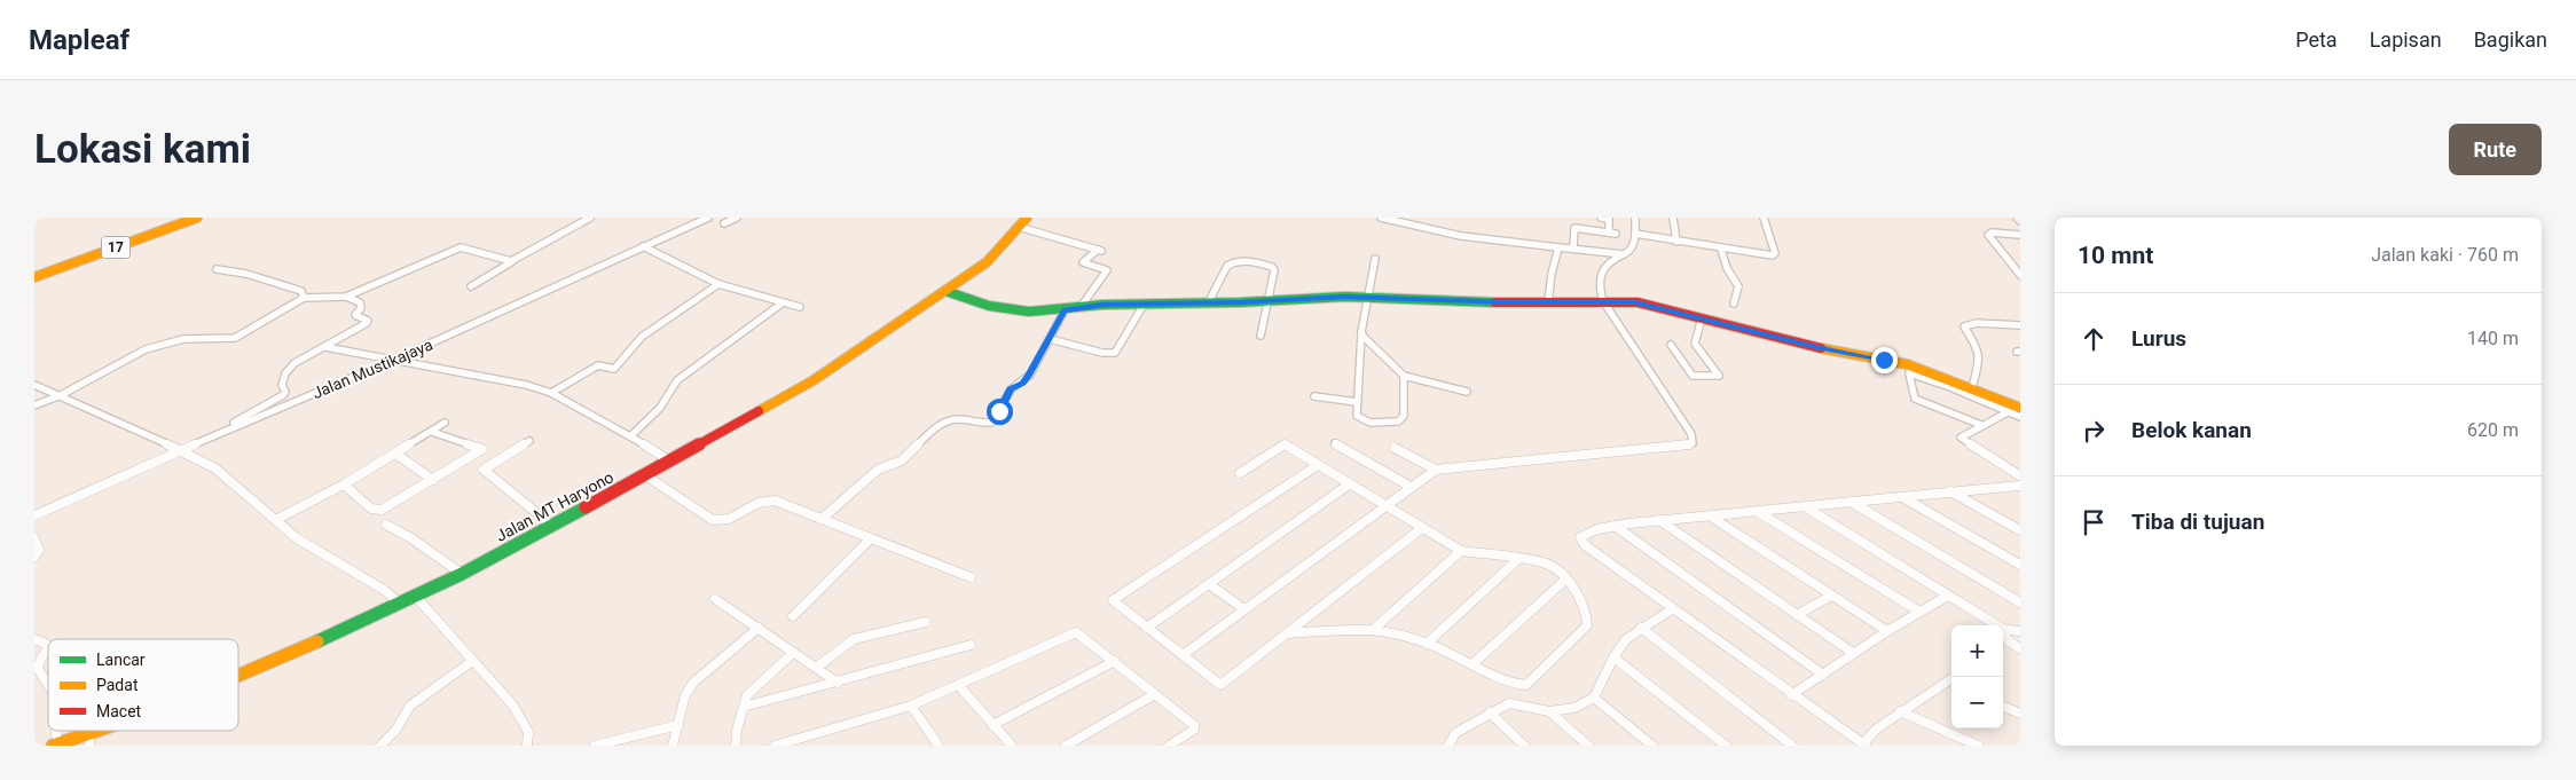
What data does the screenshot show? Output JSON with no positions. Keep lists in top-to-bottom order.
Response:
{
  "streets": {
    "main road": ["17", "Jalan MT Haryono"],
    "street": ["Jalan Mustikajaya"]
  },
  "legend": ["Lancar", "Padat", "Macet"],
  "page": {
    "header": "Mapleaf",
    "nav": ["Peta", "Lapisan", "Bagikan"],
    "buttons": "Rute",
    "title": "Lokasi kami",
    "heading": ["10 mnt", "Jalan kaki · 760 m"],
    "list": [
      ["Lurus", "140 m"],
      ["Belok kanan", "620 m"],
      "Tiba di tujuan"
    ],
    "map_buttons": ["+", "−"]
  }
}
